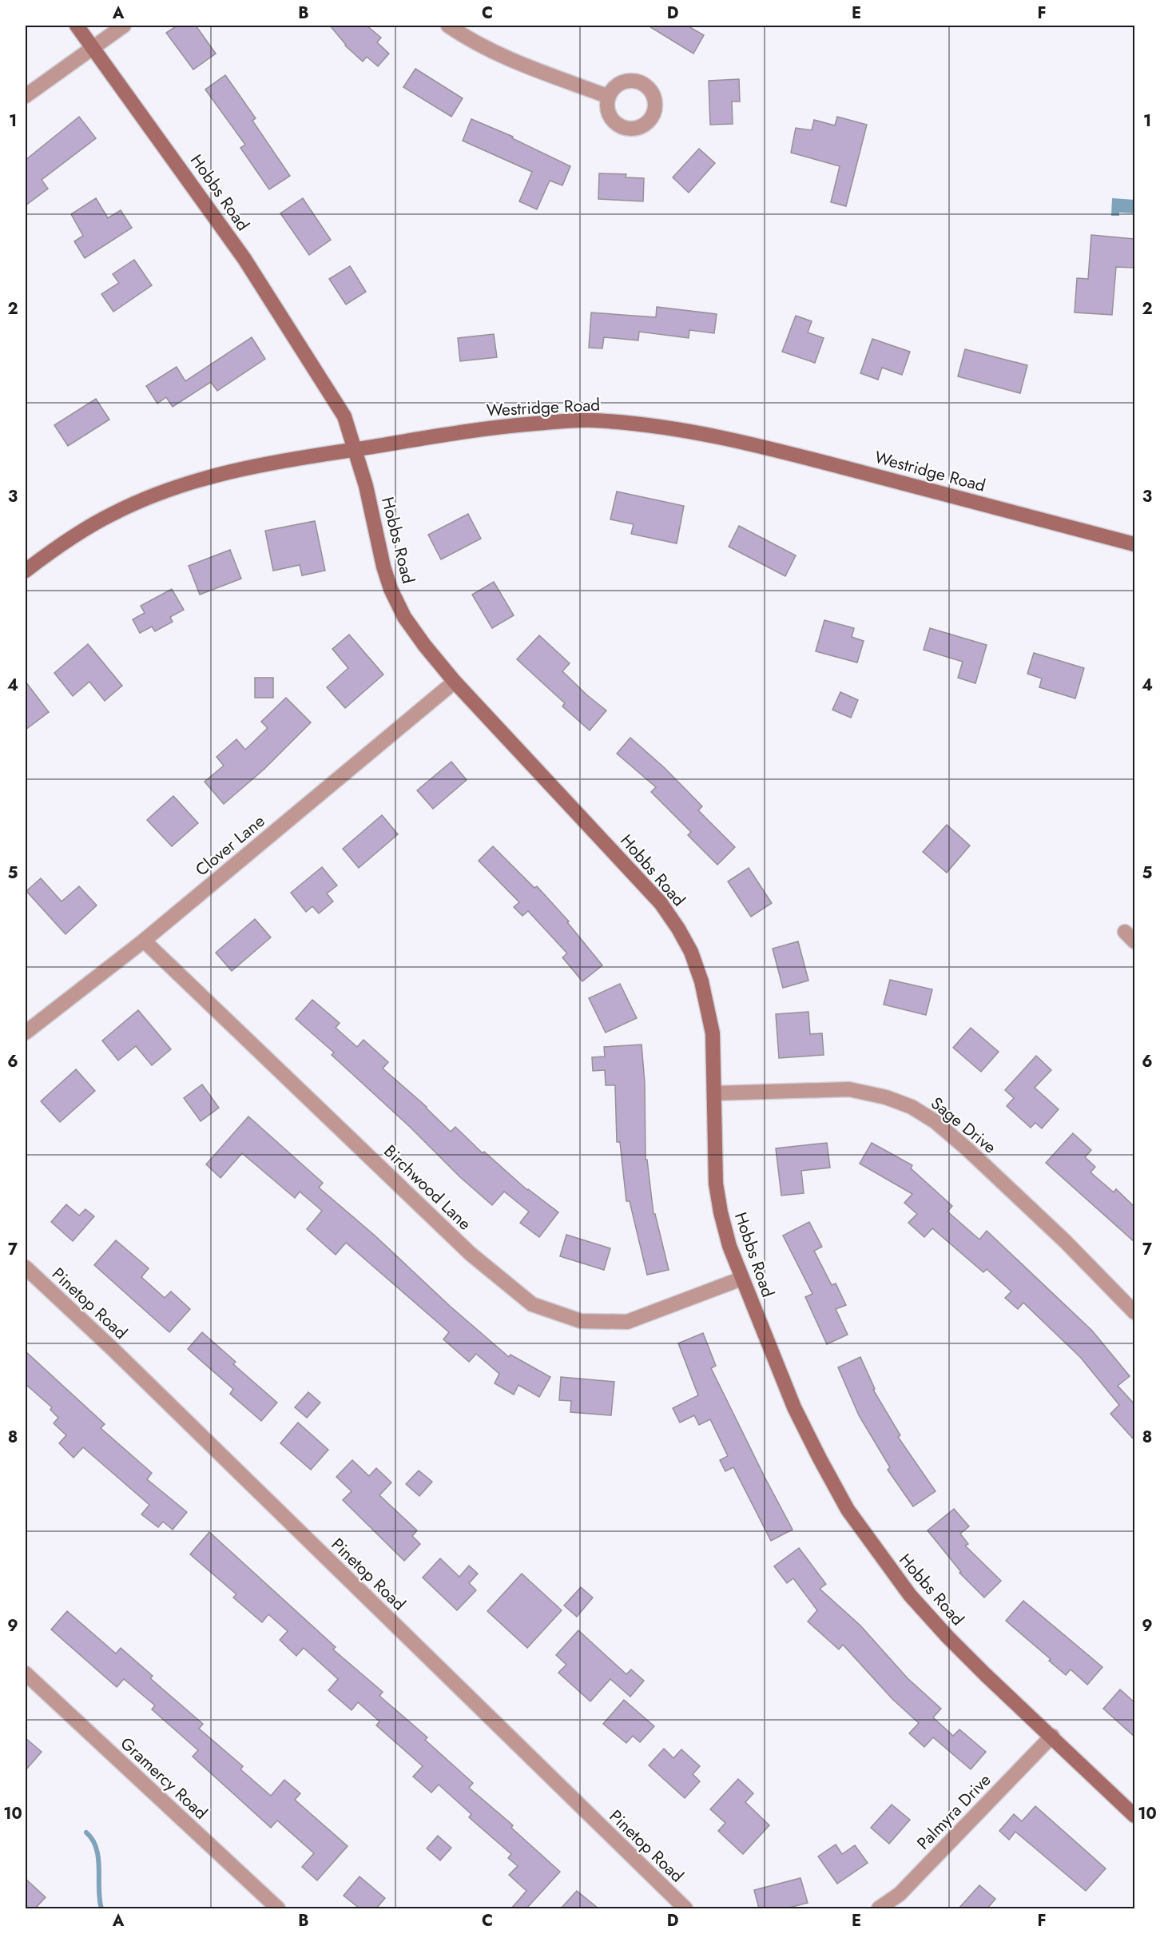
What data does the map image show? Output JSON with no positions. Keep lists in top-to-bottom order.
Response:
{
  "streets": {
    "street": [
      "Hobbs Road",
      "Westridge Road",
      "Clover Lane",
      "Sage Drive",
      "Birchwood Lane",
      "Pinetop Road",
      "Gramercy Road",
      "Palmyra Drive"
    ]
  },
  "crossings": [
    ["Hobbs Road", "Westridge Road"],
    ["Hobbs Road", "Clover Lane"],
    ["Hobbs Road", "Sage Drive"],
    ["Hobbs Road", "Birchwood Lane"],
    ["Hobbs Road", "Palmyra Drive"],
    ["Clover Lane", "Birchwood Lane"]
  ],
  "grid": {
    "columns": [
      "A",
      "B",
      "C",
      "D",
      "E",
      "F"
    ],
    "rows": [
      "1",
      "2",
      "3",
      "4",
      "5",
      "6",
      "7",
      "8",
      "9",
      "10"
    ]
  }
}
